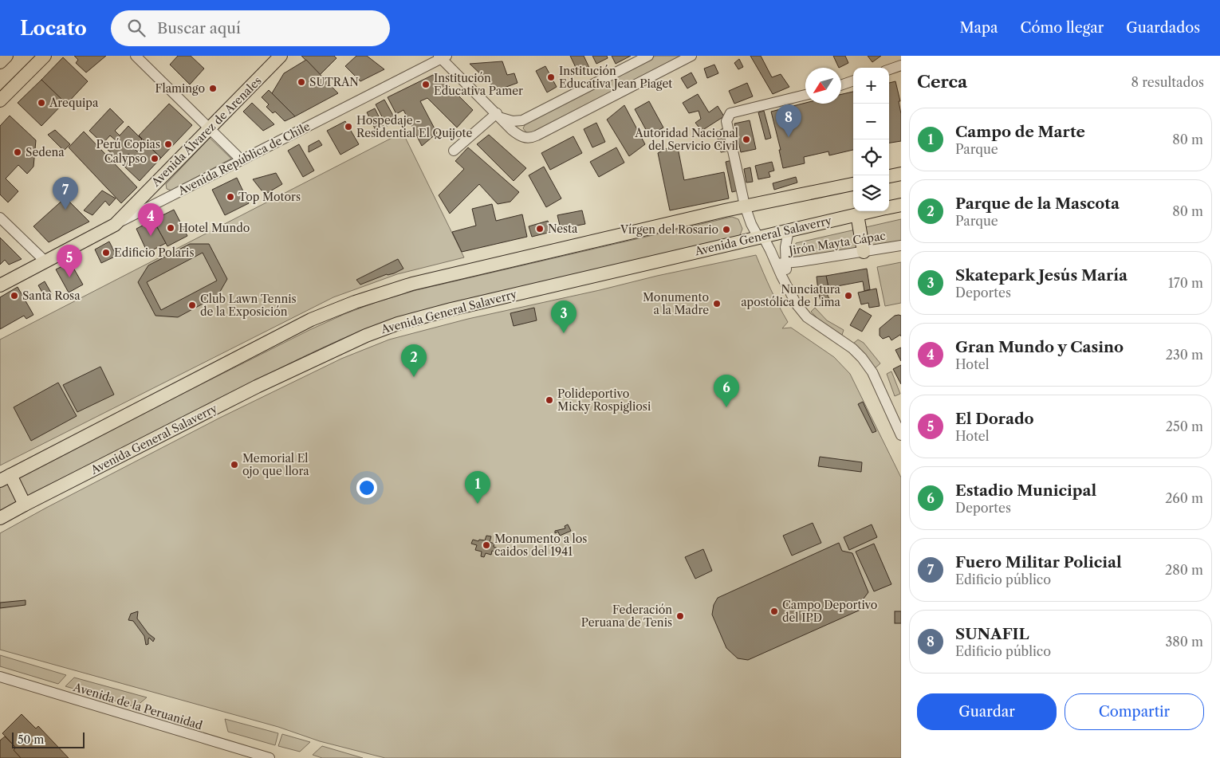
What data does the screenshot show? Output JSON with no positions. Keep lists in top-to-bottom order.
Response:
{
  "streets": {
    "main road": ["Avenida Álvarez de Arenales", "Avenida República de Chile", "Avenida General Salaverry"],
    "street": ["Jirón Mayta Cápac", "Avenida de la Peruanidad"]
  },
  "crossings": [
    ["Avenida Álvarez de Arenales", "Avenida República de Chile"]
  ],
  "places": [
    "Institución Educativa Jean Piaget",
    "SUTRAN",
    "Institución Educativa Pamer",
    "Flamingo",
    "Arequipa",
    "Hospedaje - Residential El Quijote",
    "Autoridad Nacional del Servicio Civil",
    "Perú Copias",
    "Sedena",
    "Calypso",
    "Top Motors",
    "Hotel Mundo",
    "Nesta",
    "Vírgen del Rosario",
    "Edificio Polaris",
    "Santa Rosa",
    "Nunciatura apostólica de Lima",
    "Monumento a la Madre",
    "Club Lawn Tennis de la Exposición",
    "Polideportivo Micky Rospigliosi",
    "Memorial El ojo que llora",
    "Monumento a los caidos del 1941",
    "Campo Deportivo del IPD",
    "Federación Peruana de Tenis"
  ],
  "scale_bar": "50 m",
  "north": "bottom left",
  "page": {
    "header": "Locato",
    "search": "Buscar aquí",
    "nav": ["Mapa", "Cómo llegar", "Guardados"],
    "heading": ["Cerca", "8 resultados"],
    "map_buttons": ["+", "−"],
    "pins": [
      "8",
      "7",
      "4",
      "5",
      "3",
      "2",
      "6",
      "1"
    ],
    "list": [
      {
        "mark": "1",
        "name": "Campo de Marte",
        "note": "Parque",
        "value": "80 m"
      },
      {
        "mark": "2",
        "name": "Parque de la Mascota",
        "note": "Parque",
        "value": "80 m"
      },
      {
        "mark": "3",
        "name": "Skatepark Jesús María",
        "note": "Deportes",
        "value": "170 m"
      },
      {
        "mark": "4",
        "name": "Gran Mundo y Casino",
        "note": "Hotel",
        "value": "230 m"
      },
      {
        "mark": "5",
        "name": "El Dorado",
        "note": "Hotel",
        "value": "250 m"
      },
      {
        "mark": "6",
        "name": "Estadio Municipal",
        "note": "Deportes",
        "value": "260 m"
      },
      {
        "mark": "7",
        "name": "Fuero Militar Policial",
        "note": "Edificio público",
        "value": "280 m"
      },
      {
        "mark": "8",
        "name": "SUNAFIL",
        "note": "Edificio público",
        "value": "380 m"
      }
    ],
    "buttons": ["Guardar", "Compartir"],
    "scale": "50 m"
  }
}
